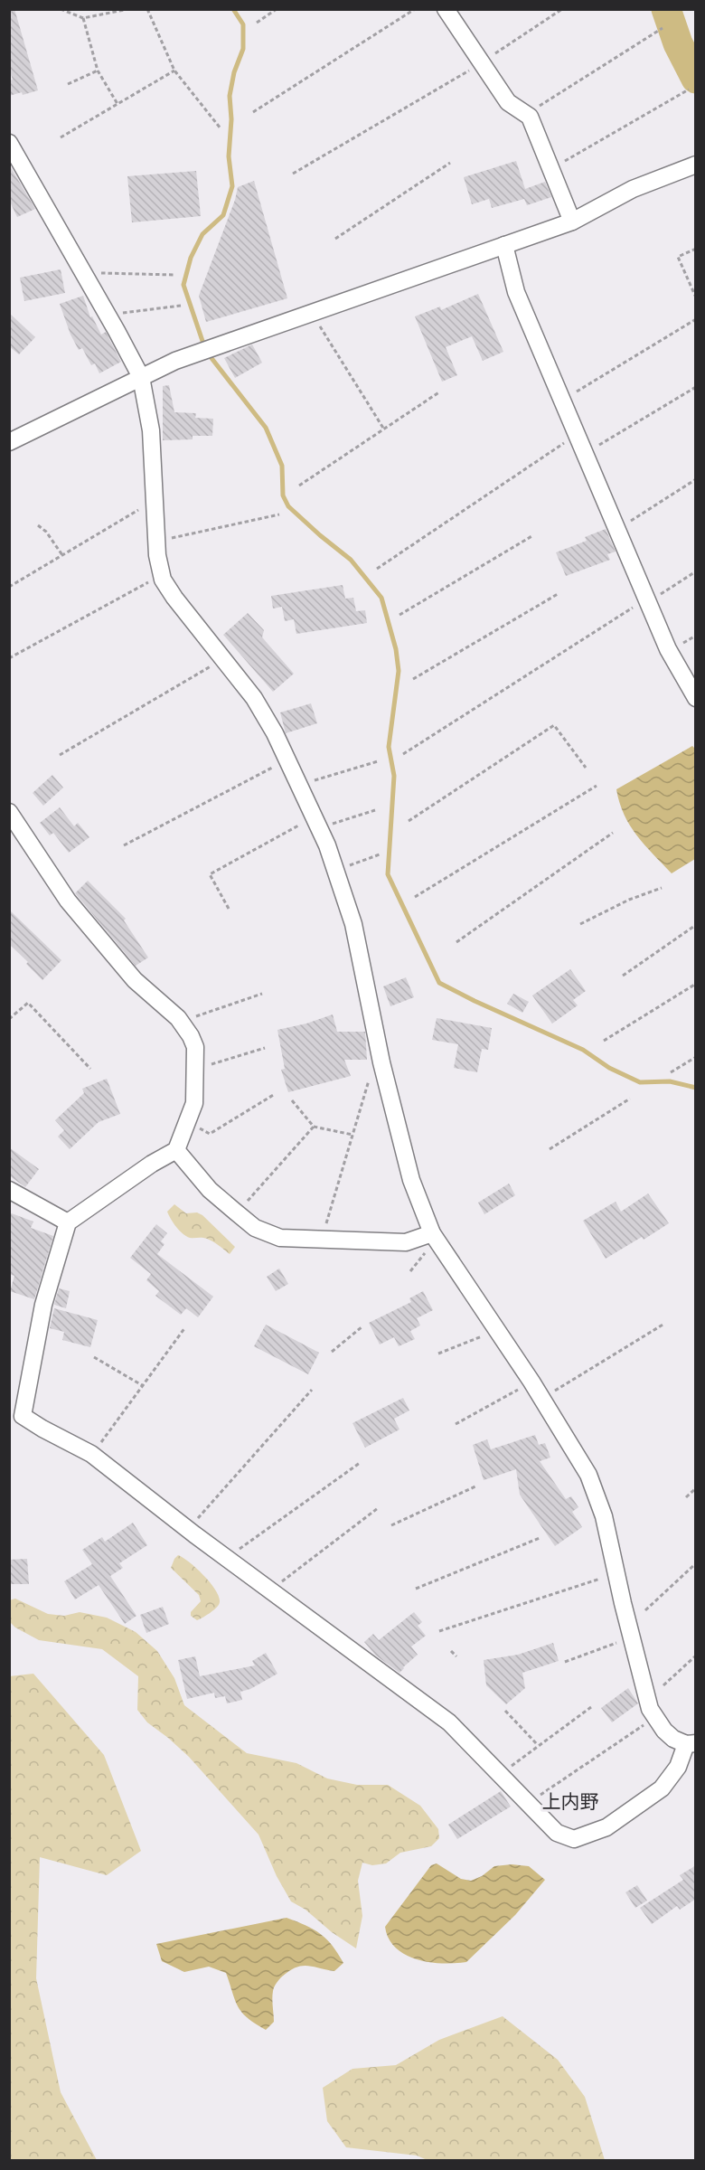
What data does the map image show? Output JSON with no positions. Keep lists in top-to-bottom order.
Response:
{
  "districts": ["上内野"]
}
